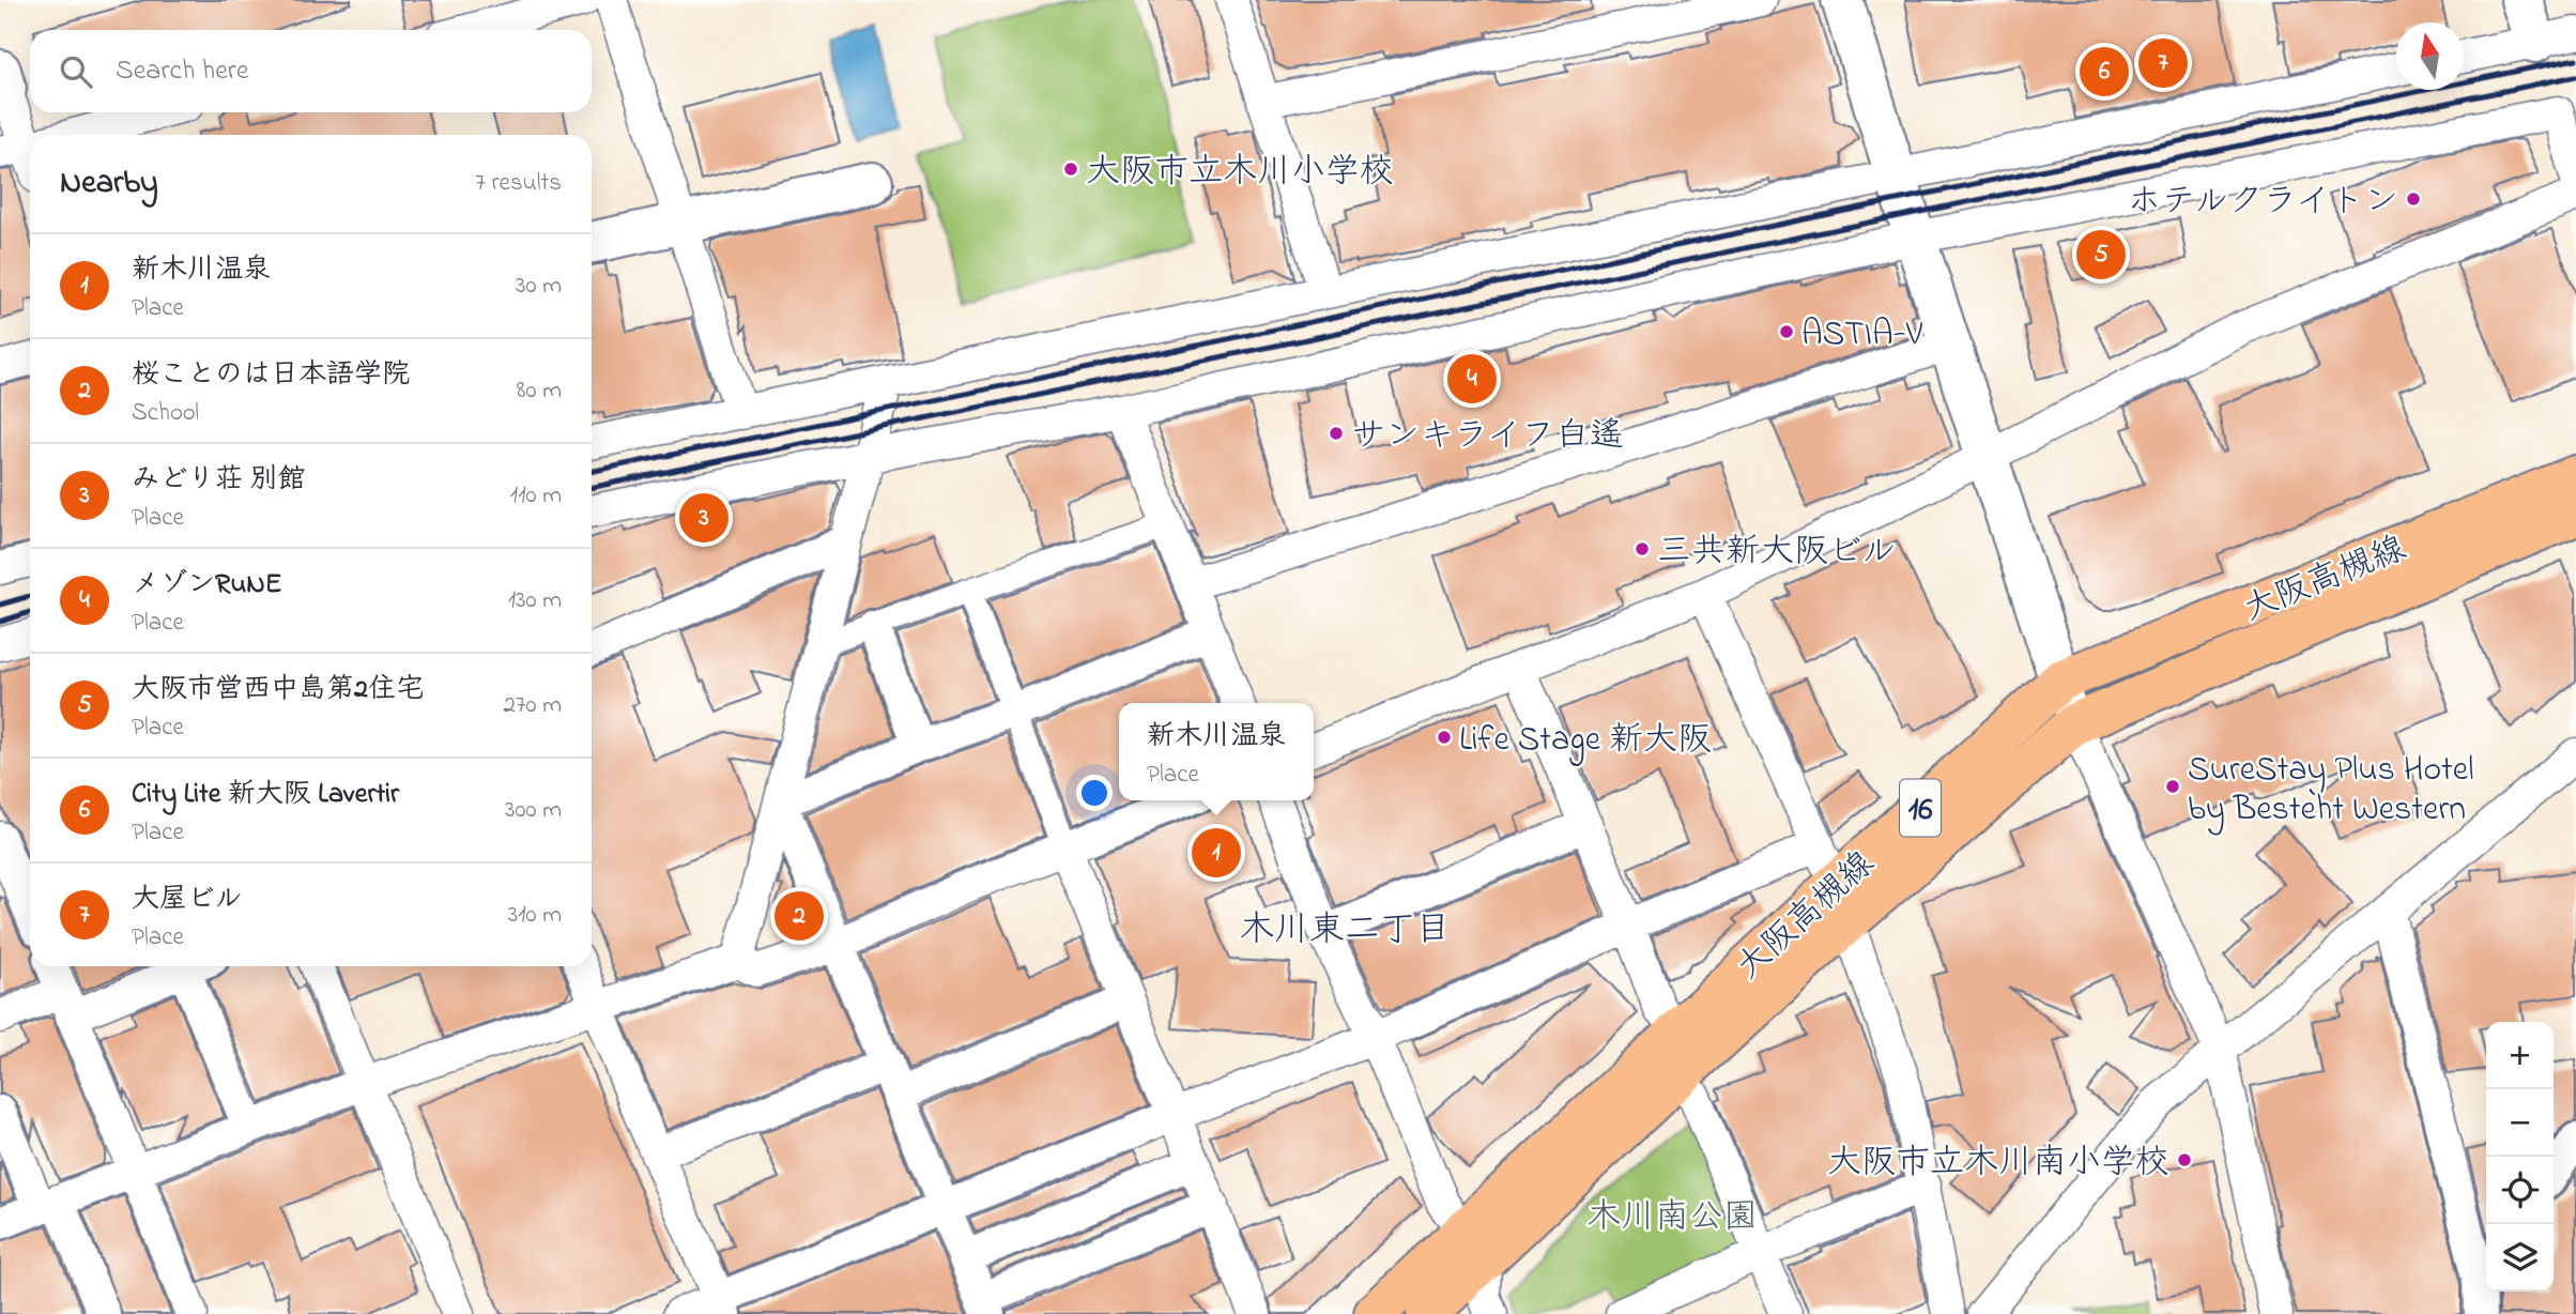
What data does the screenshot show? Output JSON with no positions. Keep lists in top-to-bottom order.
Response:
{
  "streets": {
    "main road": ["大阪高槻線", "16"]
  },
  "districts": ["木川東二丁目"],
  "parks": ["木川南公園"],
  "places": [
    "大阪市立木川小学校",
    "ホテルクライトン",
    "ASTIA-V",
    "サンキライフ白遙",
    "三共新大阪ビル",
    "Life Stage 新大阪",
    "SureStay Plus Hotel by Besteht Western",
    "大阪市立木川南小学校"
  ],
  "north": "top",
  "page": {
    "search": "Search here",
    "pins": [
      "7",
      "6",
      "5",
      "4",
      "3",
      "1",
      "2"
    ],
    "heading": ["Nearby", "7 results"],
    "list": [
      {
        "mark": "1",
        "name": "新木川温泉",
        "note": "Place",
        "value": "30 m"
      },
      {
        "mark": "2",
        "name": "桜ことのは日本語学院",
        "note": "School",
        "value": "80 m"
      },
      {
        "mark": "3",
        "name": "みどり荘 別館",
        "note": "Place",
        "value": "110 m"
      },
      {
        "mark": "4",
        "name": "メゾンRuNE",
        "note": "Place",
        "value": "130 m"
      },
      {
        "mark": "5",
        "name": "大阪市営西中島第2住宅",
        "note": "Place",
        "value": "270 m"
      },
      {
        "mark": "6",
        "name": "City Lite 新大阪 Lavertir",
        "note": "Place",
        "value": "300 m"
      },
      {
        "mark": "7",
        "name": "大屋ビル",
        "note": "Place",
        "value": "310 m"
      }
    ],
    "popup": ["新木川温泉", "Place"],
    "map_buttons": ["+", "−"]
  }
}
